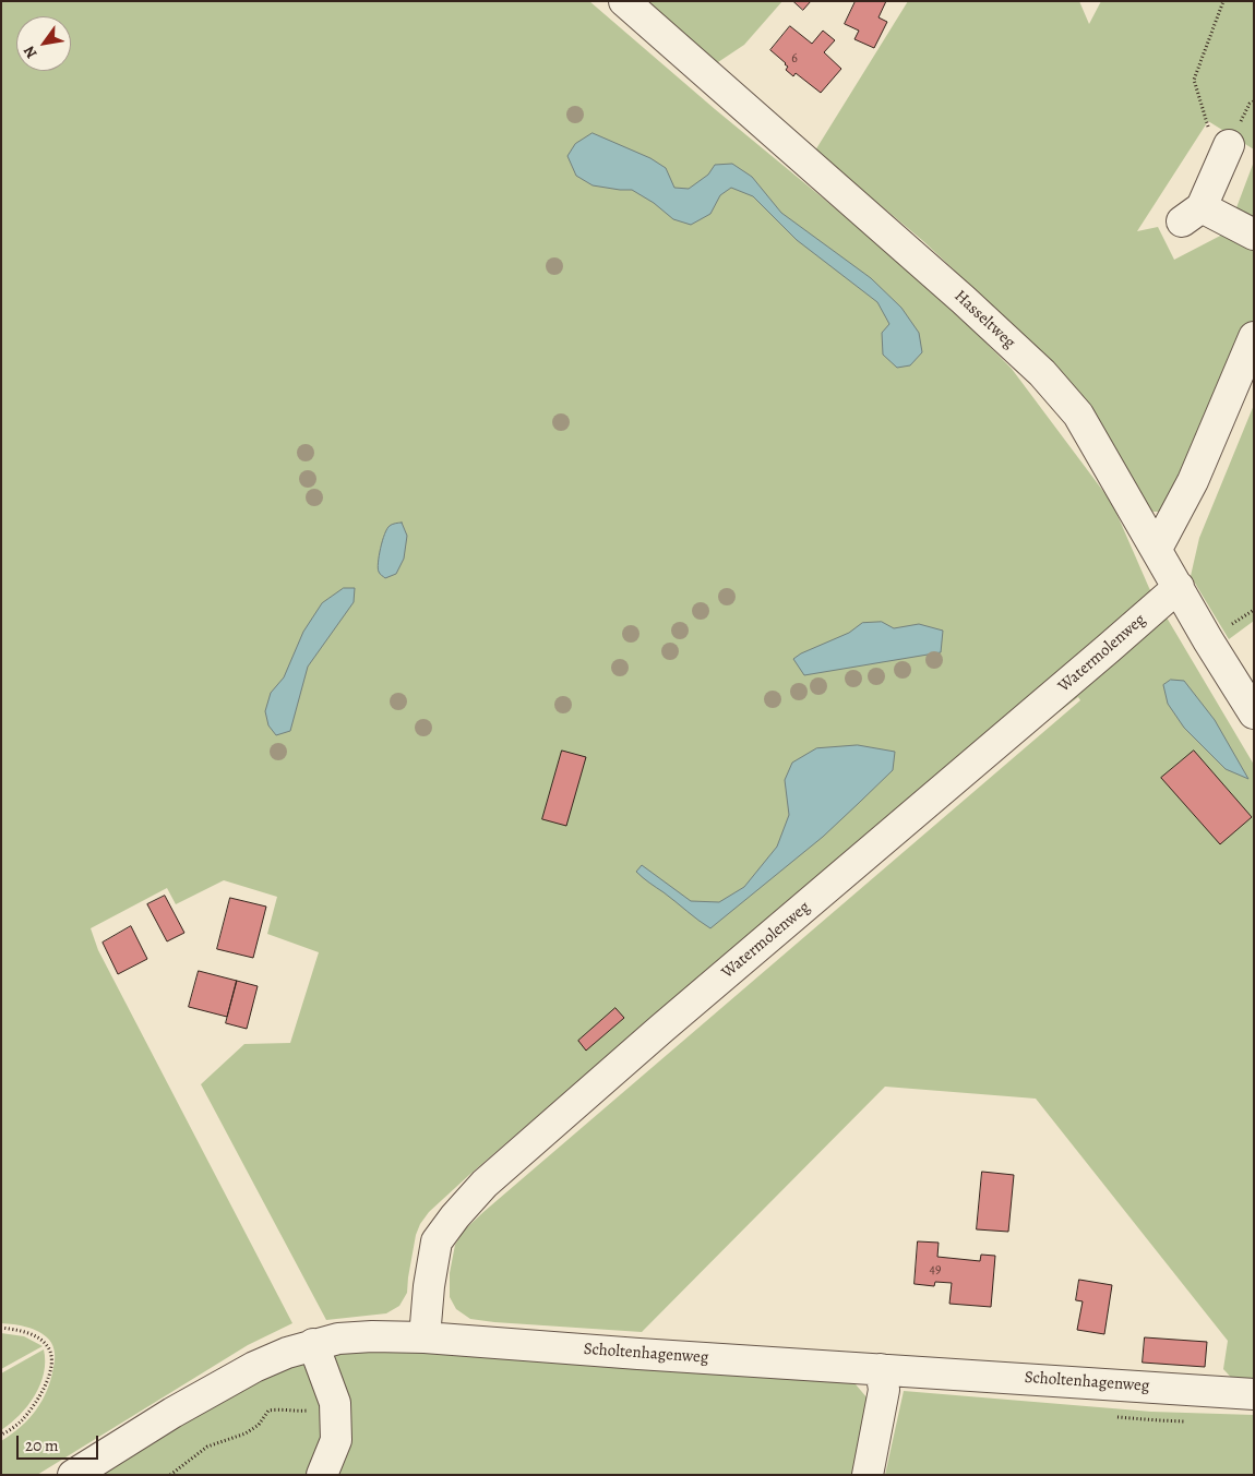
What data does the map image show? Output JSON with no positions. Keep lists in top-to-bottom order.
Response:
{
  "streets": {
    "street": ["Hasseltweg", "Watermolenweg", "Scholtenhagenweg"]
  },
  "crossings": [
    ["Hasseltweg", "Watermolenweg"],
    ["Watermolenweg", "Scholtenhagenweg"]
  ],
  "house_numbers": ["6", "49"],
  "scale_bar": "20 m",
  "north": "bottom left"
}
